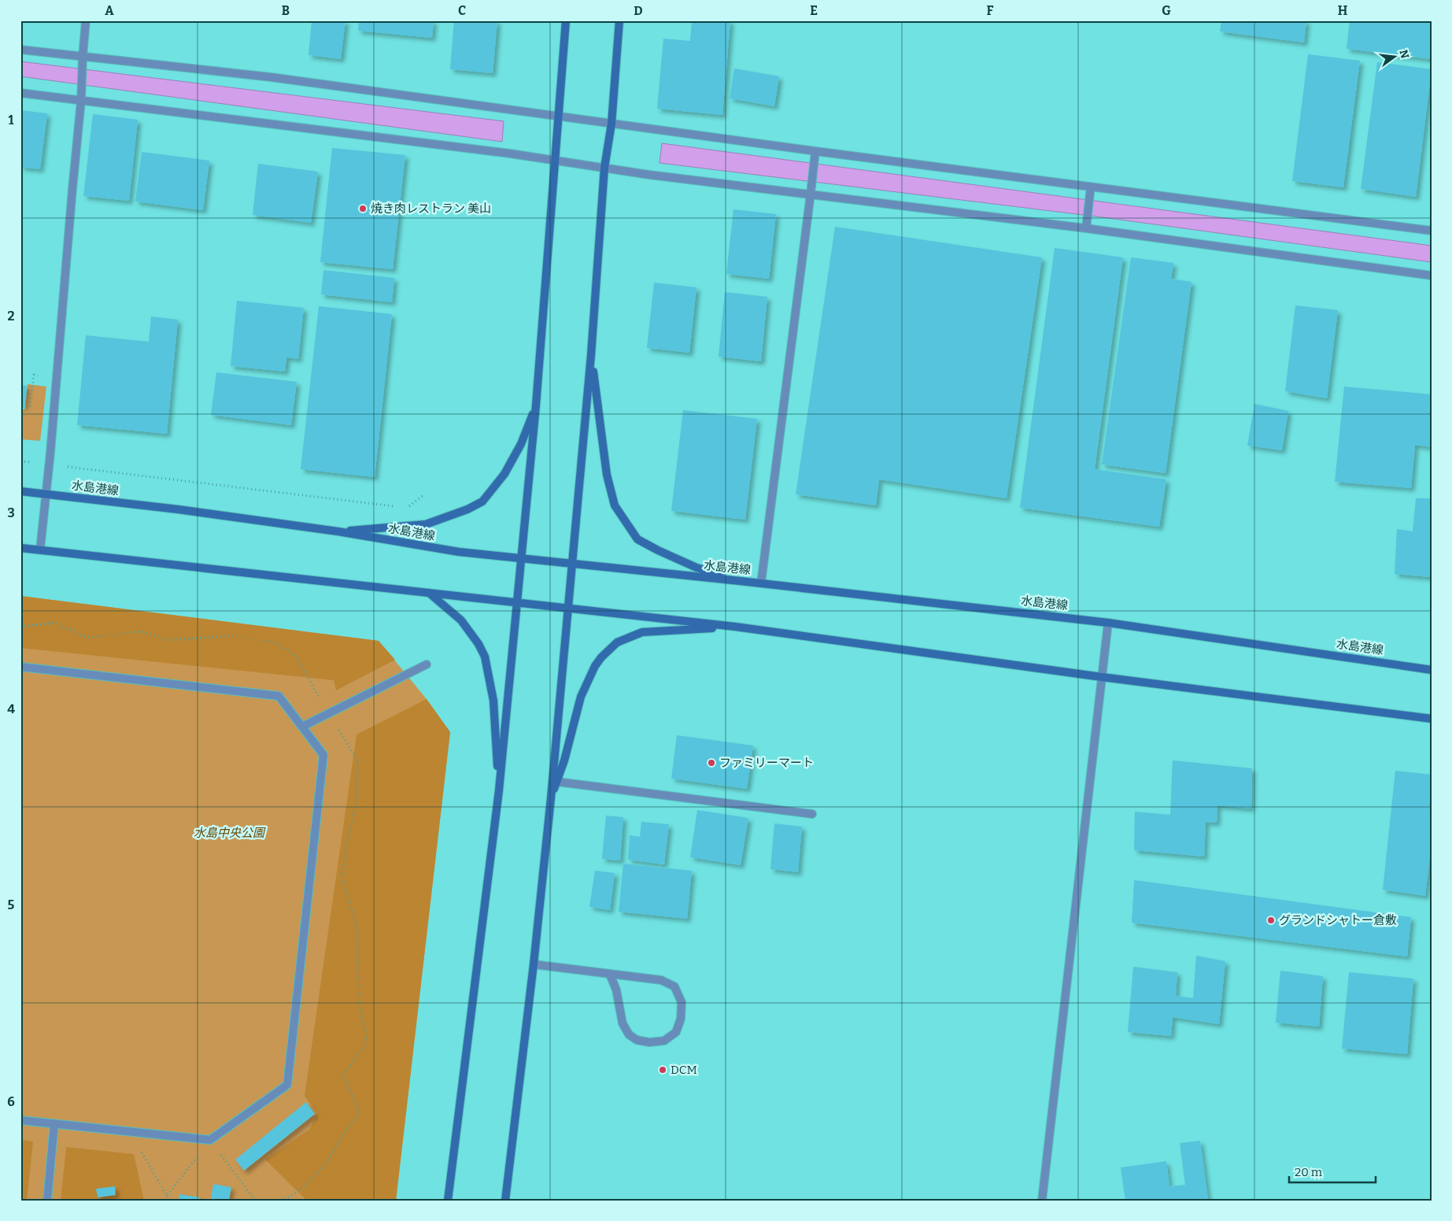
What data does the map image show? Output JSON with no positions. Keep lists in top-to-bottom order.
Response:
{
  "streets": {
    "street": ["水島港線"]
  },
  "parks": ["水島中央公園"],
  "places": [
    "焼き肉レストラン 美山",
    "ファミリーマート",
    "グランドシャトー倉敷",
    "DCM"
  ],
  "scale_bar": "20 m",
  "north": "right",
  "grid": {
    "columns": [
      "A",
      "B",
      "C",
      "D",
      "E",
      "F",
      "G",
      "H"
    ],
    "rows": [
      "1",
      "2",
      "3",
      "4",
      "5",
      "6"
    ]
  }
}
